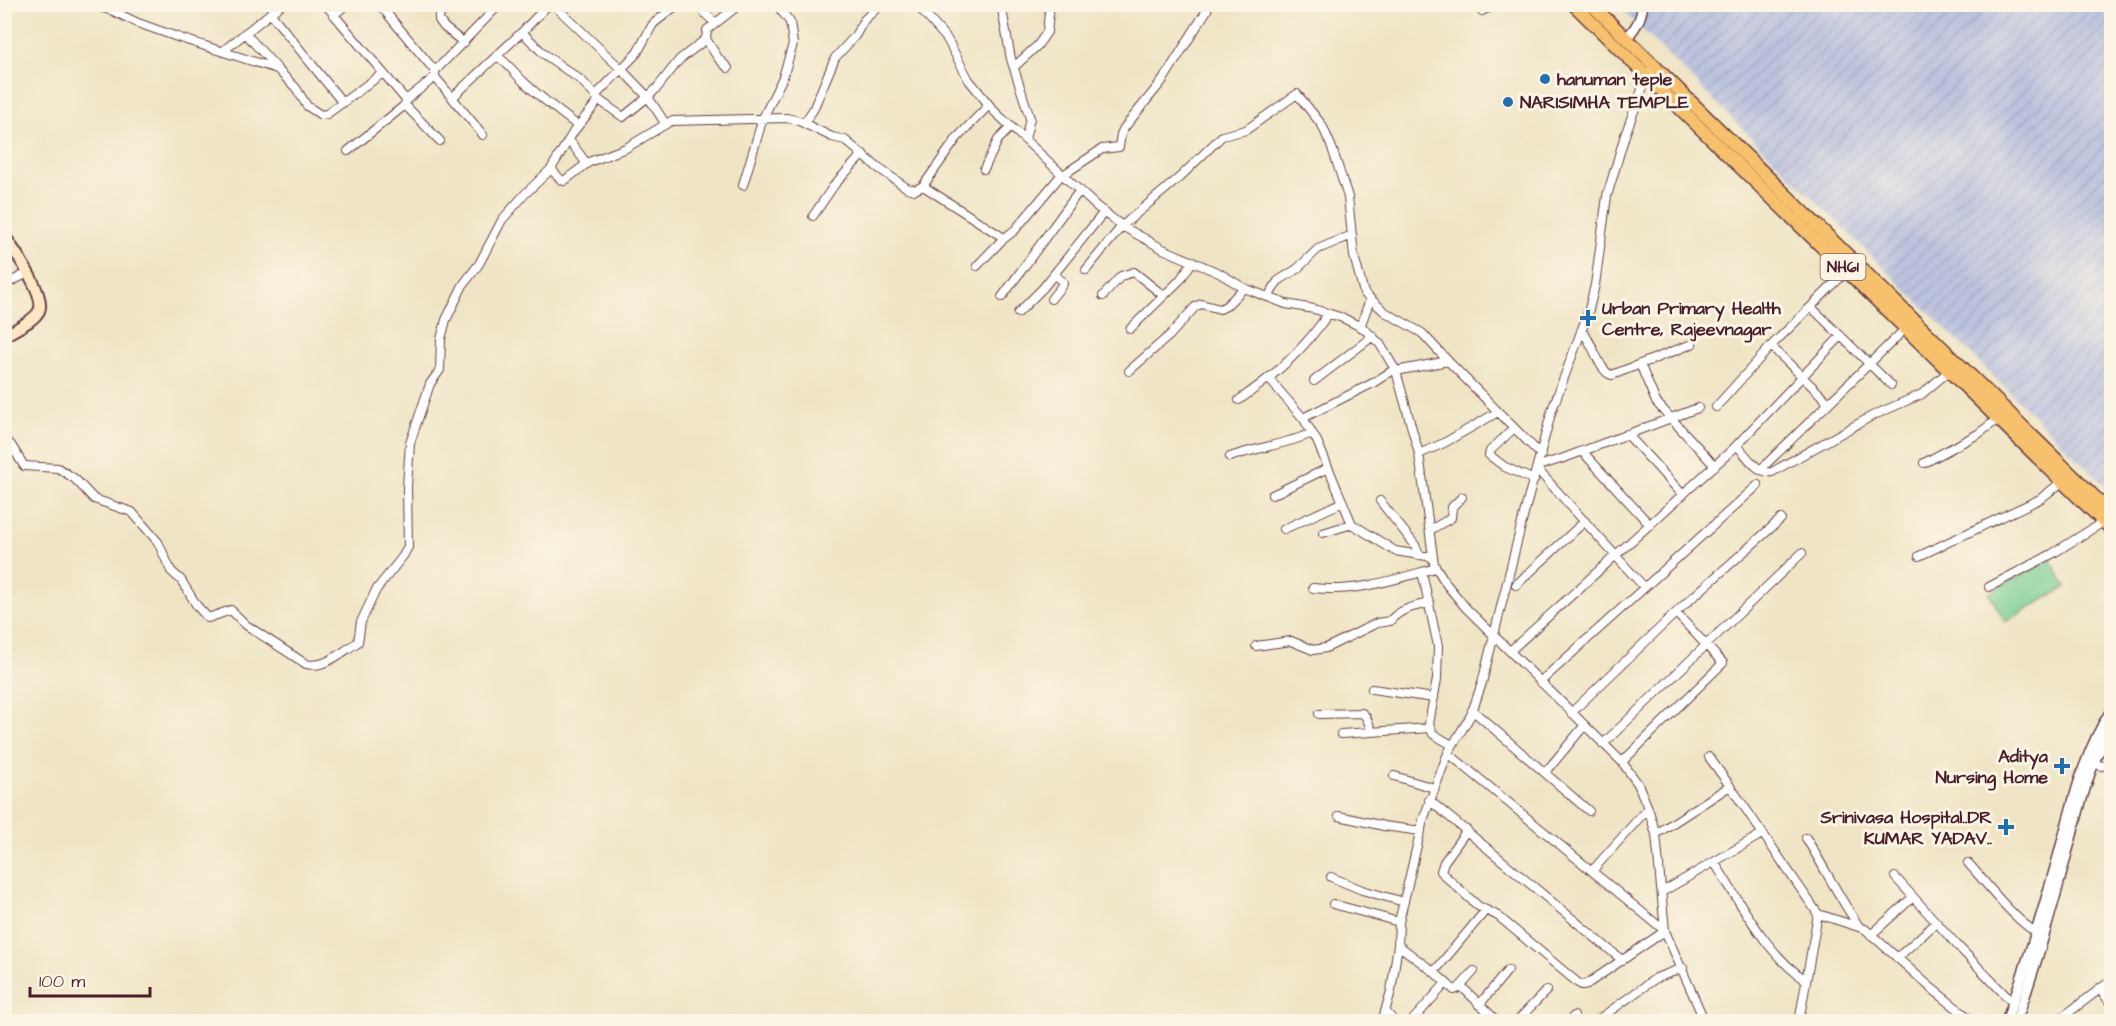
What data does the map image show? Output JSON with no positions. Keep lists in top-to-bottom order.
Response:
{
  "streets": {
    "highway": ["NH61"]
  },
  "places": {
    "other": ["hanuman teple", "NARISIMHA TEMPLE"],
    "health": ["Urban Primary Health Centre, Rajeevnagar", "Aditya Nursing Home", "Srinivasa Hospital..DR KUMAR YADAV.."]
  },
  "scale_bar": "100 m"
}
